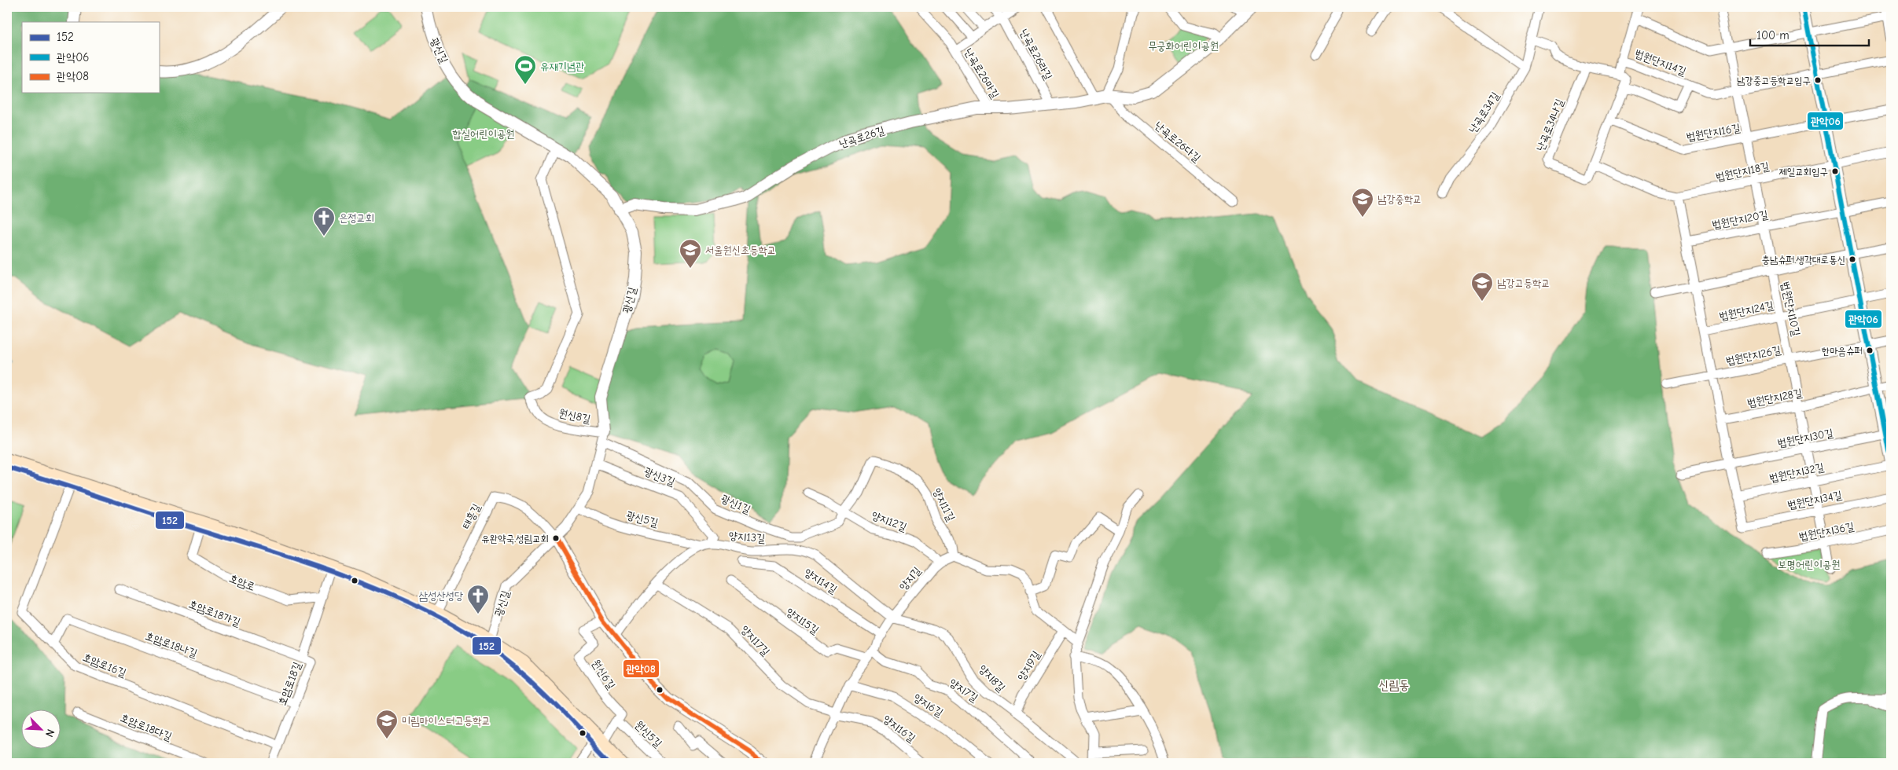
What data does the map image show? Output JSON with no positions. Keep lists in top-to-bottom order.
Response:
{
  "streets": {
    "street": [
      "광신길",
      "난곡로26라길",
      "법원단지14길",
      "난곡로26마길",
      "난곡로34길",
      "난곡로34나길",
      "법원단지16길",
      "난곡로26길",
      "난곡로26다길",
      "법원단지18길",
      "법원단지20길",
      "법원단지10길",
      "법원단지24길",
      "법원단지26길",
      "법원단지28길",
      "원신8길",
      "법원단지30길",
      "법원단지32길",
      "광신3길",
      "법원단지34길",
      "광신1길",
      "양지11길",
      "태흥길",
      "광신5길",
      "양지12길",
      "법원단지36길",
      "양지13길",
      "양지길",
      "양지14길",
      "호암로",
      "호암로18가길",
      "양지15길",
      "양지17길",
      "호암로18나길",
      "호암로16길",
      "양지9길",
      "원신6길",
      "양지8길",
      "호암로18길",
      "양지7길",
      "양지6길",
      "호암로18다길",
      "양지16길",
      "원신5길"
    ]
  },
  "crossings": [
    ["광신길", "난곡로26길"],
    ["광신길", "원신8길"],
    ["광신길", "광신3길"],
    ["광신길", "광신1길"],
    ["광신길", "태흥길"],
    ["광신길", "광신5길"],
    ["난곡로26라길", "난곡로26길"],
    ["법원단지14길", "난곡로34나길"],
    ["법원단지14길", "법원단지10길"],
    ["난곡로26마길", "난곡로26길"],
    ["난곡로34나길", "법원단지16길"],
    ["난곡로34나길", "법원단지18길"],
    ["법원단지16길", "법원단지10길"],
    ["난곡로26길", "난곡로26다길"],
    ["법원단지18길", "법원단지10길"],
    ["법원단지20길", "법원단지10길"],
    ["법원단지10길", "법원단지24길"],
    ["법원단지10길", "법원단지26길"],
    ["법원단지10길", "법원단지28길"],
    ["법원단지10길", "법원단지30길"],
    ["법원단지10길", "법원단지32길"],
    ["법원단지10길", "법원단지34길"],
    ["법원단지10길", "법원단지36길"],
    ["법원단지26길", "법원단지28길"],
    ["원신8길", "광신1길"],
    ["법원단지32길", "법원단지34길"],
    ["광신3길", "광신5길"],
    ["광신3길", "양지13길"],
    ["광신1길", "양지11길"],
    ["광신1길", "양지12길"],
    ["양지11길", "양지12길"],
    ["양지11길", "양지길"],
    ["광신5길", "양지13길"],
    ["양지12길", "양지길"],
    ["양지13길", "양지길"],
    ["양지13길", "양지8길"],
    ["양지길", "양지14길"],
    ["양지길", "양지15길"],
    ["양지길", "양지17길"],
    ["양지길", "양지8길"],
    ["양지길", "양지7길"],
    ["양지길", "양지6길"],
    ["양지길", "양지16길"],
    ["호암로", "호암로18길"],
    ["호암로18가길", "호암로18길"],
    ["양지15길", "양지7길"],
    ["양지17길", "양지16길"],
    ["호암로18나길", "호암로16길"],
    ["호암로18나길", "호암로18길"],
    ["호암로16길", "호암로18길"],
    ["양지9길", "양지8길"],
    ["원신6길", "원신5길"]
  ],
  "districts": ["신림동"],
  "parks": ["무궁화어린이공원", "합실어린이공원", "보명어린이공원"],
  "places": {
    "other": [
      "남강중고등학교입구",
      "제일교회입구",
      "충남슈퍼.생각대로통신",
      "한마음슈퍼",
      "유완약국.성림교회"
    ],
    "sports": ["유재기념관"],
    "school or university": [
      "남강중학교",
      "서울원신초등학교",
      "남강고등학교",
      "미림마이스터고등학교"
    ],
    "church": ["은정교회", "삼성산성당"]
  },
  "lines": ["transit line 관악06", "transit line 152", "transit line 관악08"],
  "legend": ["152", "관악06", "관악08"],
  "scale_bar": "100 m",
  "north": "bottom right"
}
